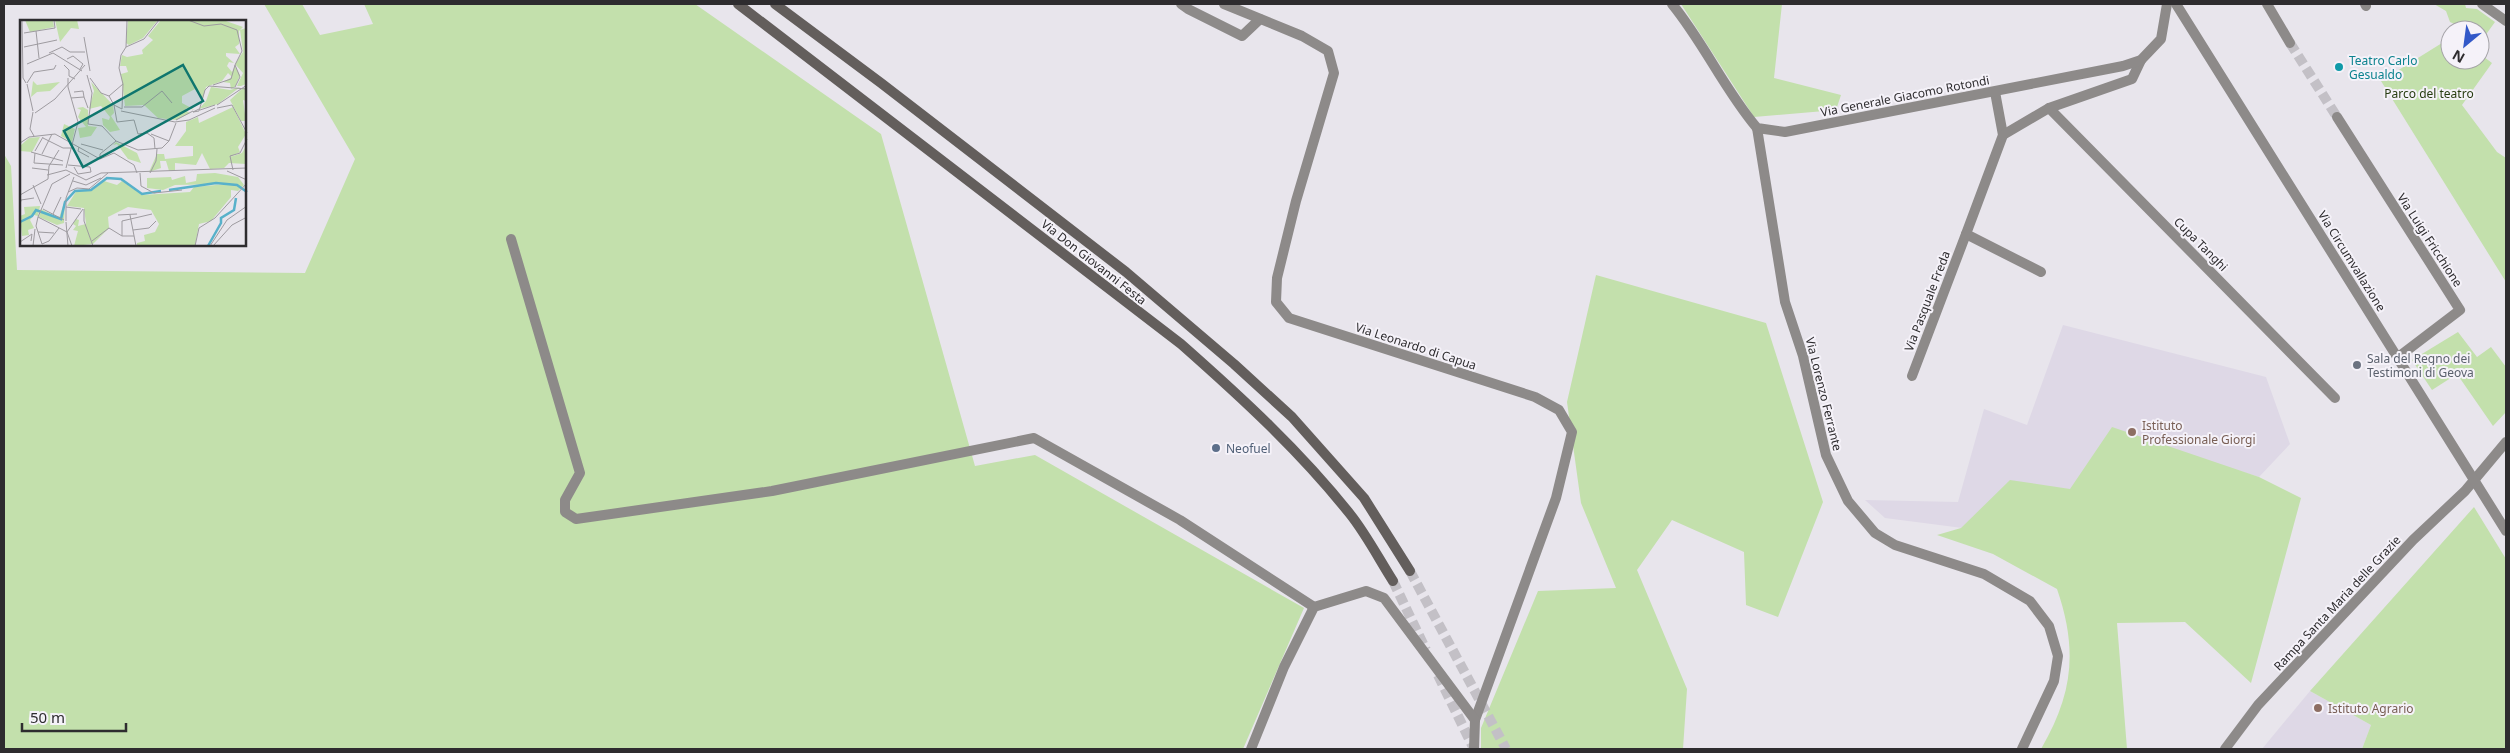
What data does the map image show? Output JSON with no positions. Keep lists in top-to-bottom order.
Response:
{
  "streets": {
    "main road": ["Via Don Giovanni Festa"],
    "street": [
      "Via Generale Giacomo Rotondi",
      "Via Luigi Fricchione",
      "Cupa Tanghi",
      "Via Circumvallazione",
      "Via Pasquale Freda",
      "Via Leonardo di Capua",
      "Via Lorenzo Ferrante",
      "Rampa Santa Maria delle Grazie"
    ]
  },
  "crossings": [
    ["Via Generale Giacomo Rotondi", "Via Lorenzo Ferrante"],
    ["Via Luigi Fricchione", "Via Circumvallazione"],
    ["Via Circumvallazione", "Rampa Santa Maria delle Grazie"]
  ],
  "parks": ["Parco del teatro"],
  "places": [
    "Teatro Carlo Gesualdo",
    "Sala del Regno dei Testimoni di Geova",
    "Istituto Professionale Giorgi",
    "Neofuel",
    "Istituto Agrario"
  ],
  "scale_bar": "50 m",
  "north": "bottom left"
}
